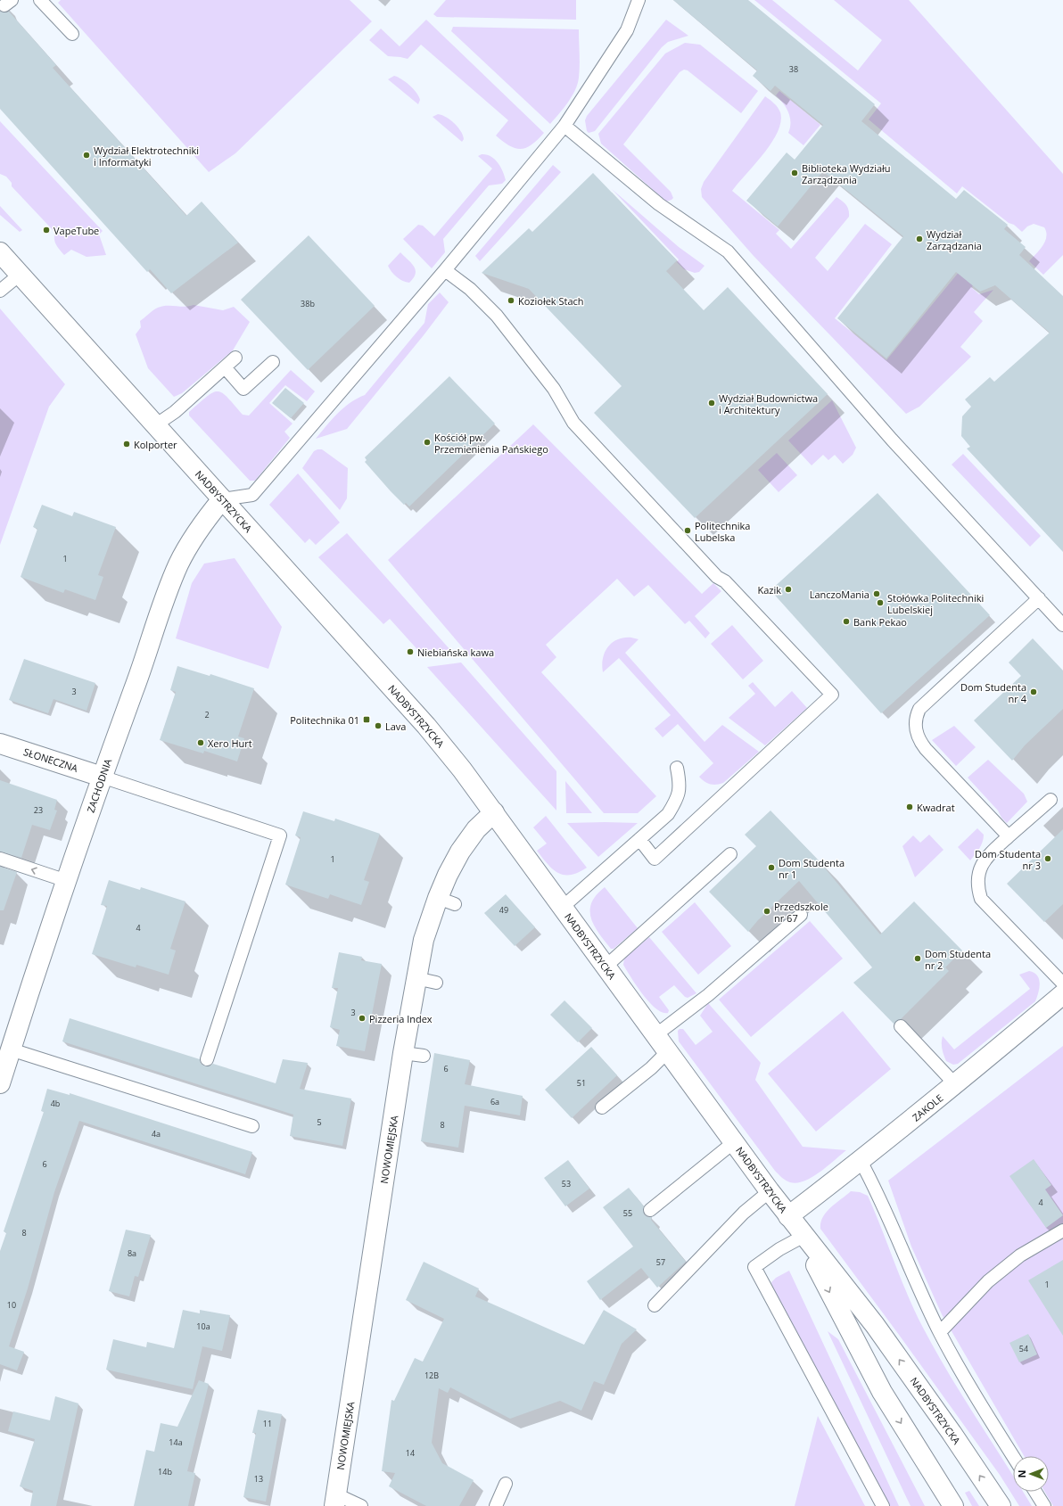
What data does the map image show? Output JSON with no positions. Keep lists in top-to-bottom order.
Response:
{
  "streets": {
    "street": [
      "NADBYSTRZYCKA",
      "SŁONECZNA",
      "ZACHODNIA",
      "ZAKOLE",
      "NOWOMIEJSKA"
    ]
  },
  "crossings": [
    ["NADBYSTRZYCKA", "ZACHODNIA"],
    ["NADBYSTRZYCKA", "ZAKOLE"],
    ["NADBYSTRZYCKA", "NOWOMIEJSKA"],
    ["SŁONECZNA", "ZACHODNIA"]
  ],
  "places": {
    "other": [
      "Wydział Elektrotechniki i Informatyki",
      "Biblioteka Wydziału Zarządzania",
      "VapeTube",
      "Wydział Zarządzania",
      "Koziołek Stach",
      "Wydział Budownictwa i Architektury",
      "Kościół pw. Przemienienia Pańskiego",
      "Kolporter",
      "Politechnika Lubelska",
      "Kazik",
      "LanczoMania",
      "Stołówka Politechniki Lubelskiej",
      "Bank Pekao",
      "Niebiańska kawa",
      "Dom Studenta nr 4",
      "Lava",
      "Xero Hurt",
      "Kwadrat",
      "Dom Studenta nr 3",
      "Dom Studenta nr 1",
      "Przedszkole nr 67",
      "Dom Studenta nr 2",
      "Pizzeria Index"
    ],
    "transit": ["Politechnika 01"]
  },
  "house_numbers": [
    "38",
    "38b",
    "1",
    "3",
    "2",
    "23",
    "1",
    "49",
    "4",
    "3",
    "6",
    "51",
    "6a",
    "4b",
    "5",
    "8",
    "4a",
    "6",
    "53",
    "4",
    "55",
    "8",
    "8a",
    "57",
    "1",
    "10",
    "10a",
    "54",
    "12B",
    "11",
    "14a",
    "14",
    "14b",
    "13"
  ],
  "north": "left"
}
